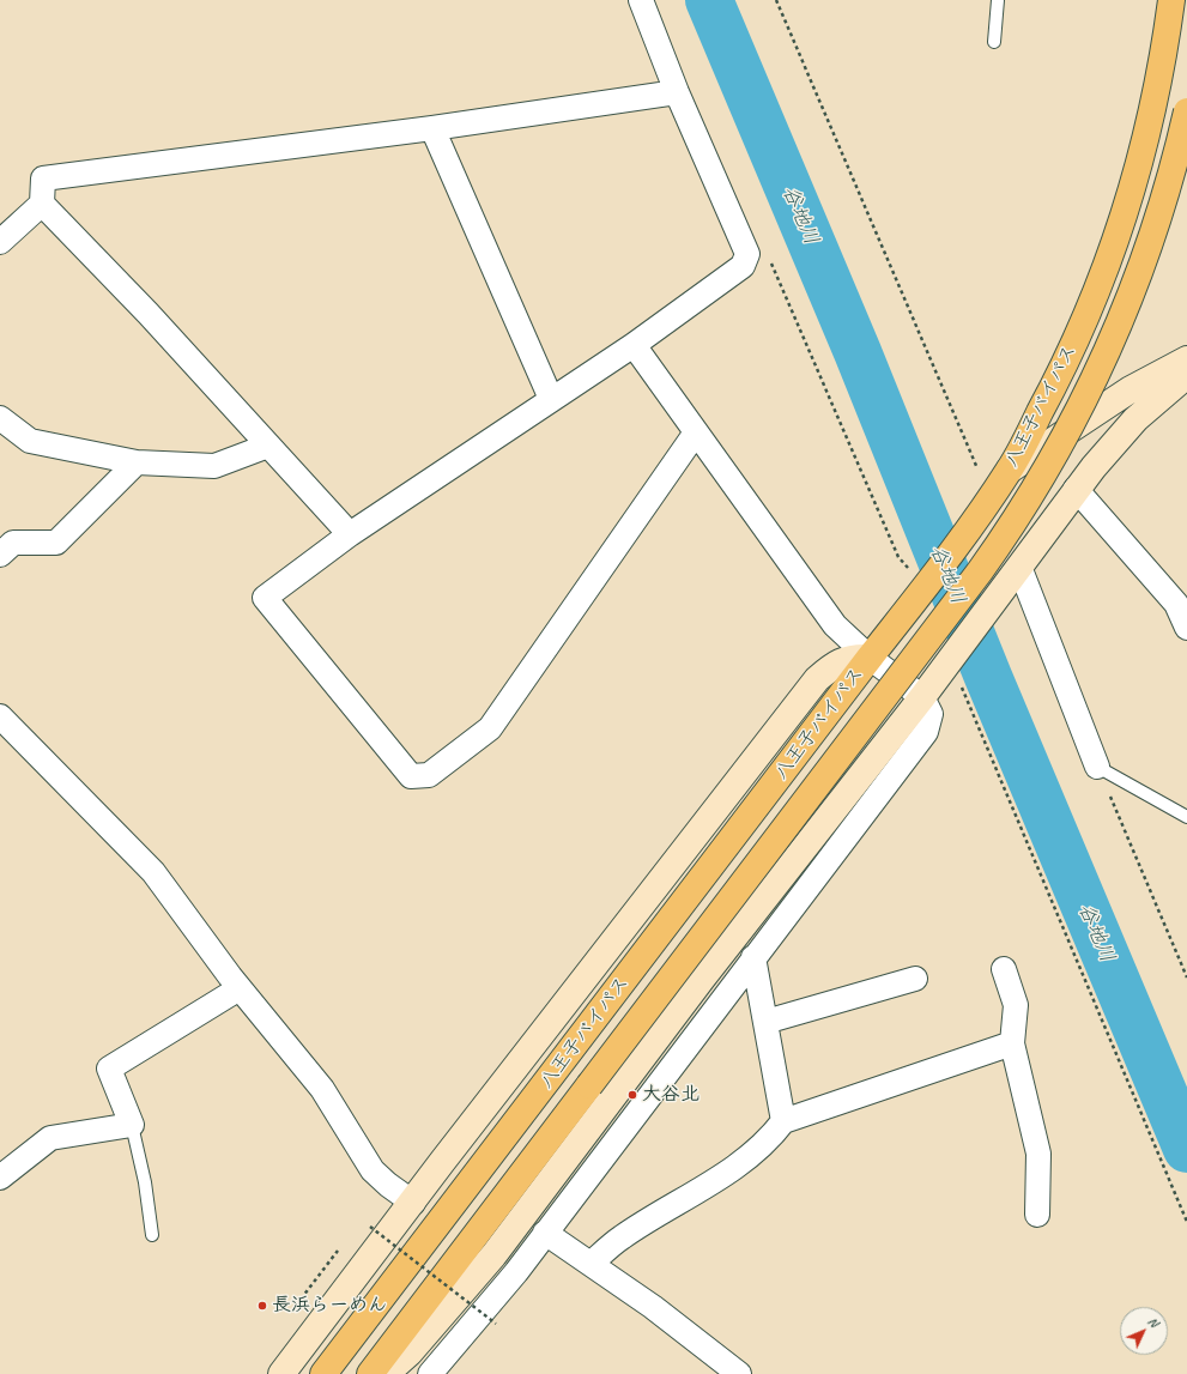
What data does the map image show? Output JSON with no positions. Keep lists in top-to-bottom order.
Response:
{
  "streets": {
    "highway": ["八王子バイパス"]
  },
  "water": ["谷地川"],
  "places": ["大谷北", "長浜らーめん"],
  "north": "top right"
}
